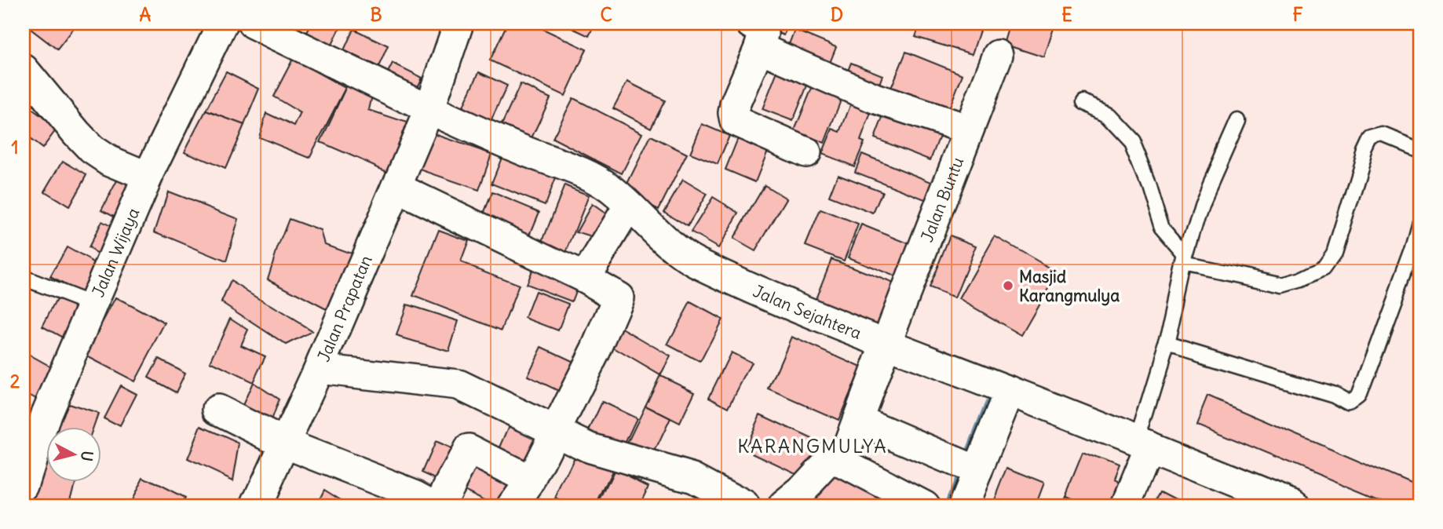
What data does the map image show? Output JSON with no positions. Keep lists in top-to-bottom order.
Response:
{
  "streets": {
    "street": [
      "Jalan Buntu",
      "Jalan Wijaya",
      "Jalan Prapatan",
      "Jalan Sejahtera"
    ]
  },
  "crossings": [
    ["Jalan Buntu", "Jalan Sejahtera"],
    ["Jalan Prapatan", "Jalan Sejahtera"]
  ],
  "districts": ["KARANGMULYA"],
  "places": ["Masjid Karangmulya"],
  "north": "right",
  "grid": {
    "columns": [
      "A",
      "B",
      "C",
      "D",
      "E",
      "F"
    ],
    "rows": ["1", "2"]
  }
}
